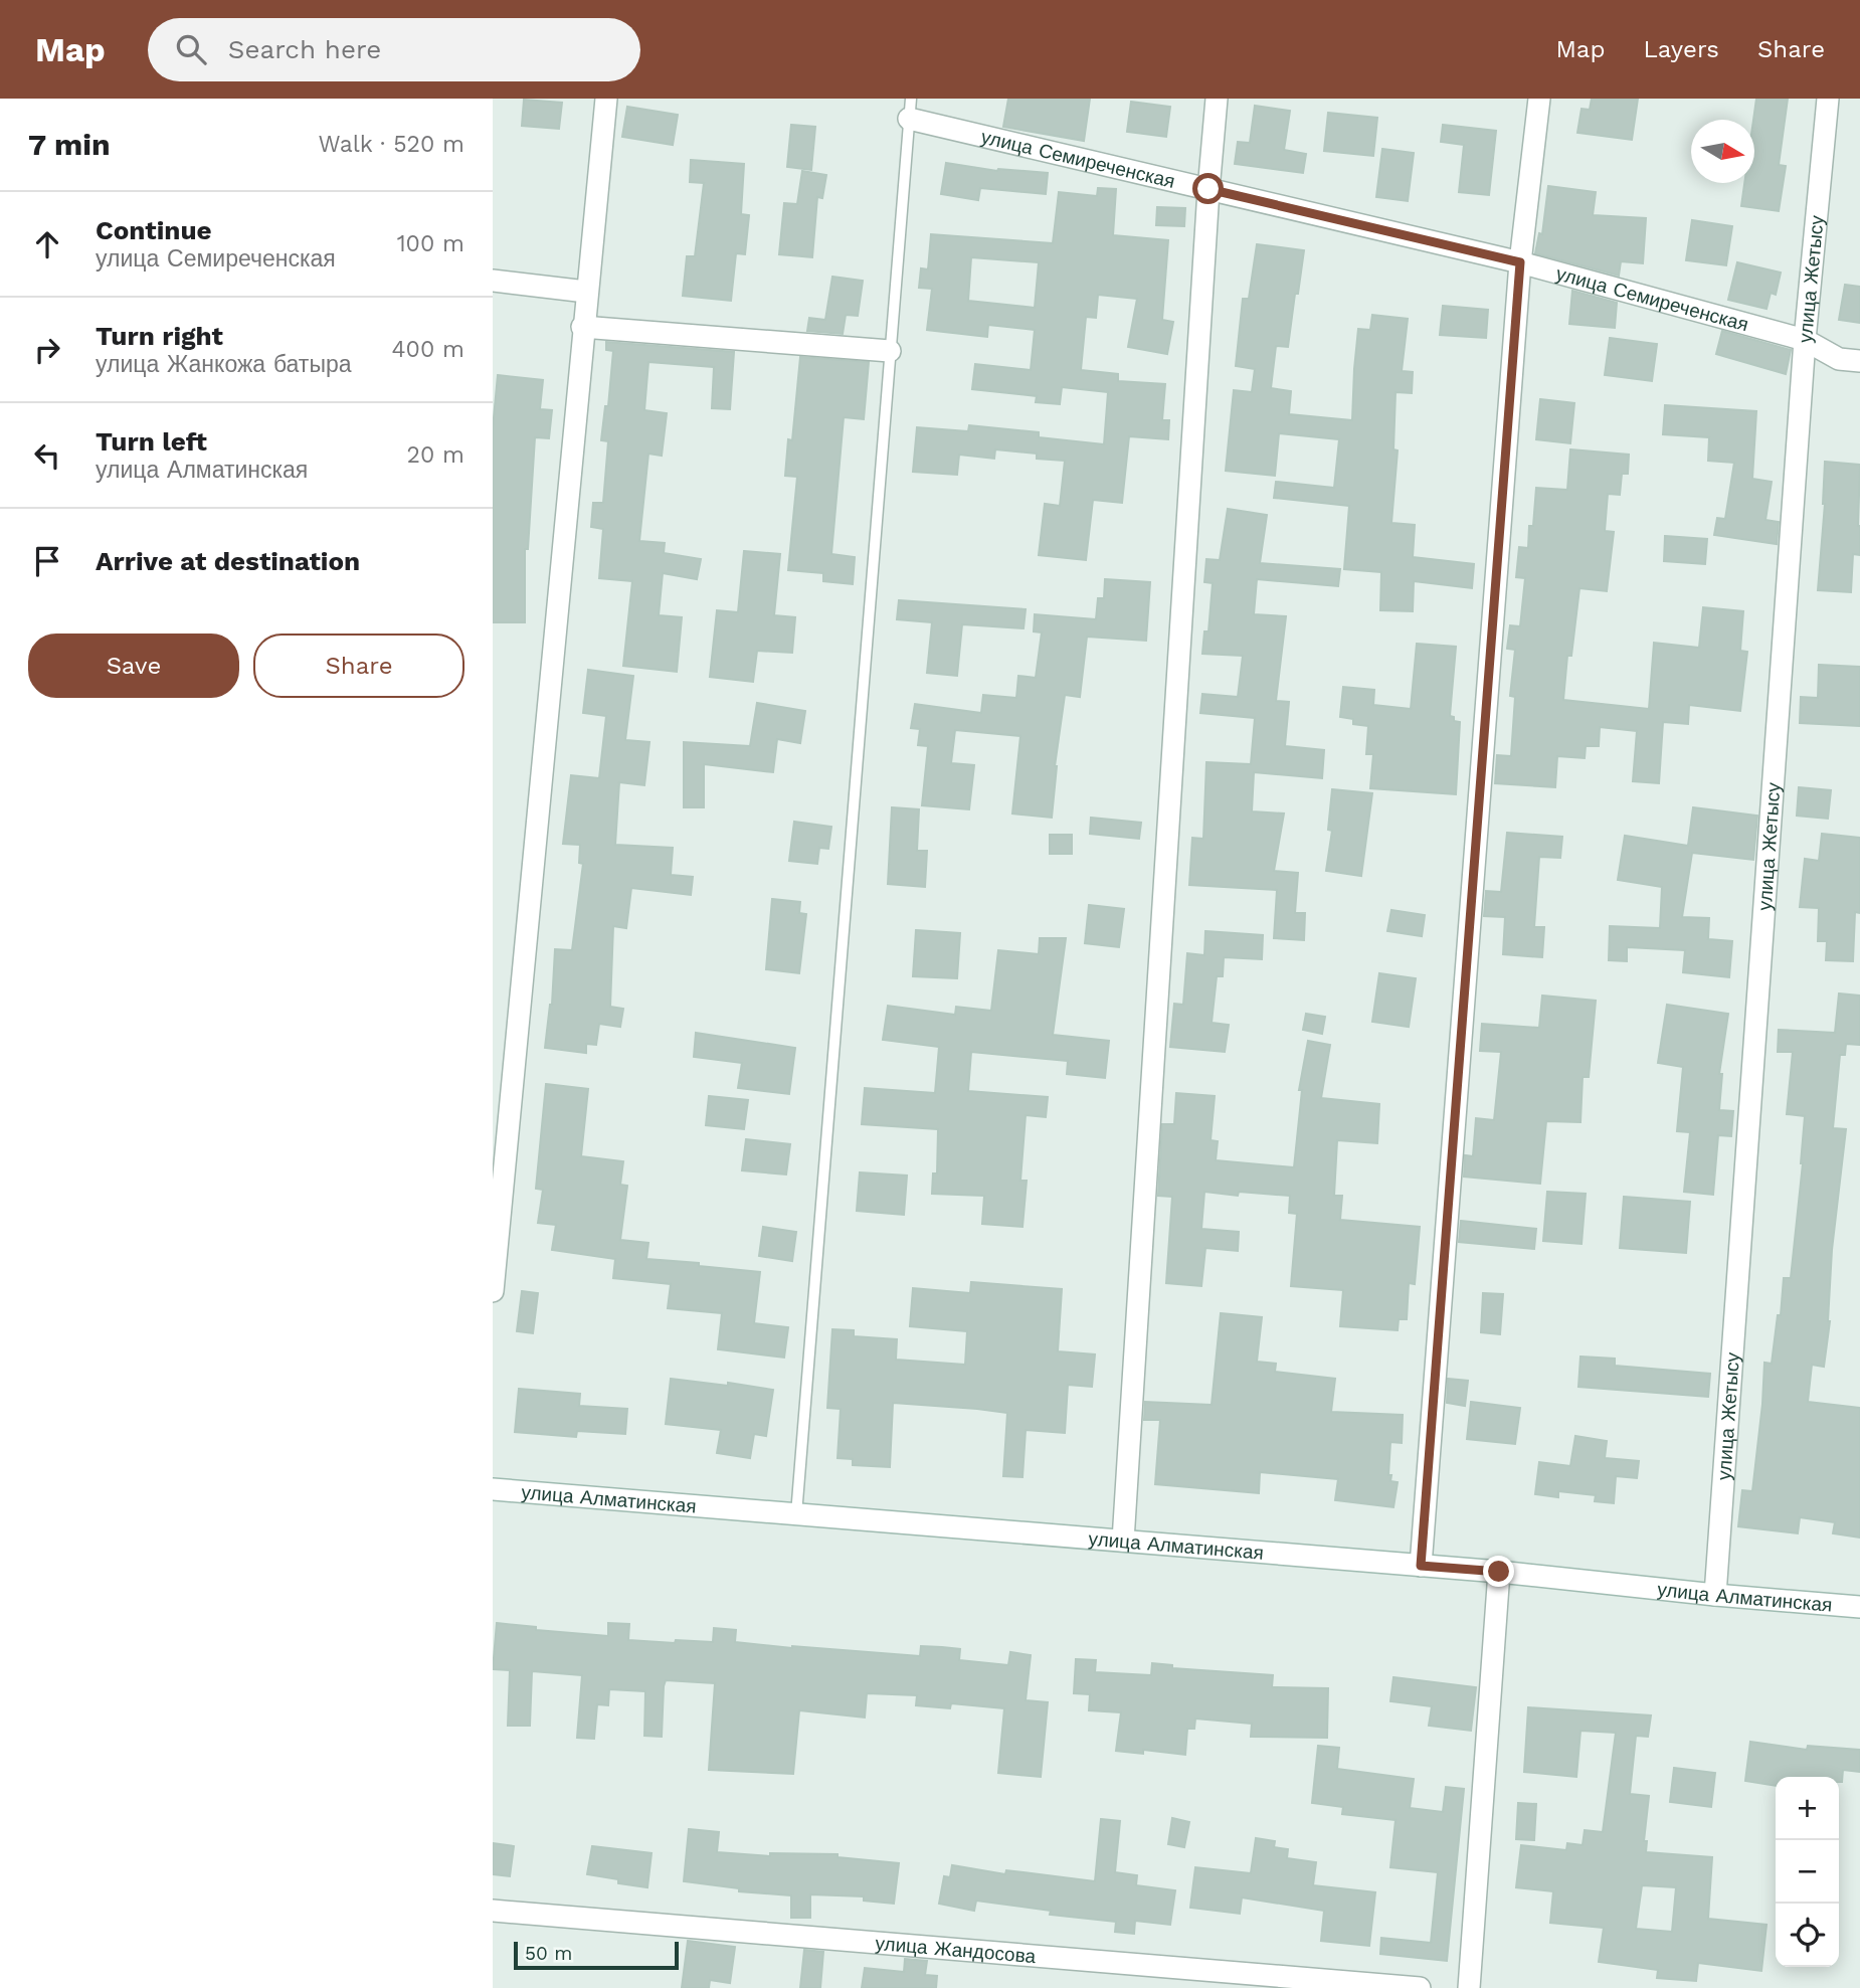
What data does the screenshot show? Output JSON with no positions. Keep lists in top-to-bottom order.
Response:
{
  "streets": {
    "street": [
      "улица Семиреченская",
      "улица Жетысу",
      "улица Алматинская",
      "улица Жандосова"
    ]
  },
  "crossings": [
    ["улица Семиреченская", "улица Жетысу"],
    ["улица Жетысу", "улица Алматинская"]
  ],
  "scale_bar": "50 m",
  "north": "right",
  "page": {
    "header": "Map",
    "search": "Search here",
    "nav": ["Map", "Layers", "Share"],
    "heading": ["7 min", "Walk · 520 m"],
    "list": [
      ["Continue", "улица Семиреченская", "100 m"],
      ["Turn right", "улица Жанкожа батыра", "400 m"],
      ["Turn left", "улица Алматинская", "20 m"],
      "Arrive at destination"
    ],
    "buttons": ["Save", "Share"],
    "map_buttons": ["+", "−"],
    "scale": "50 m"
  }
}
